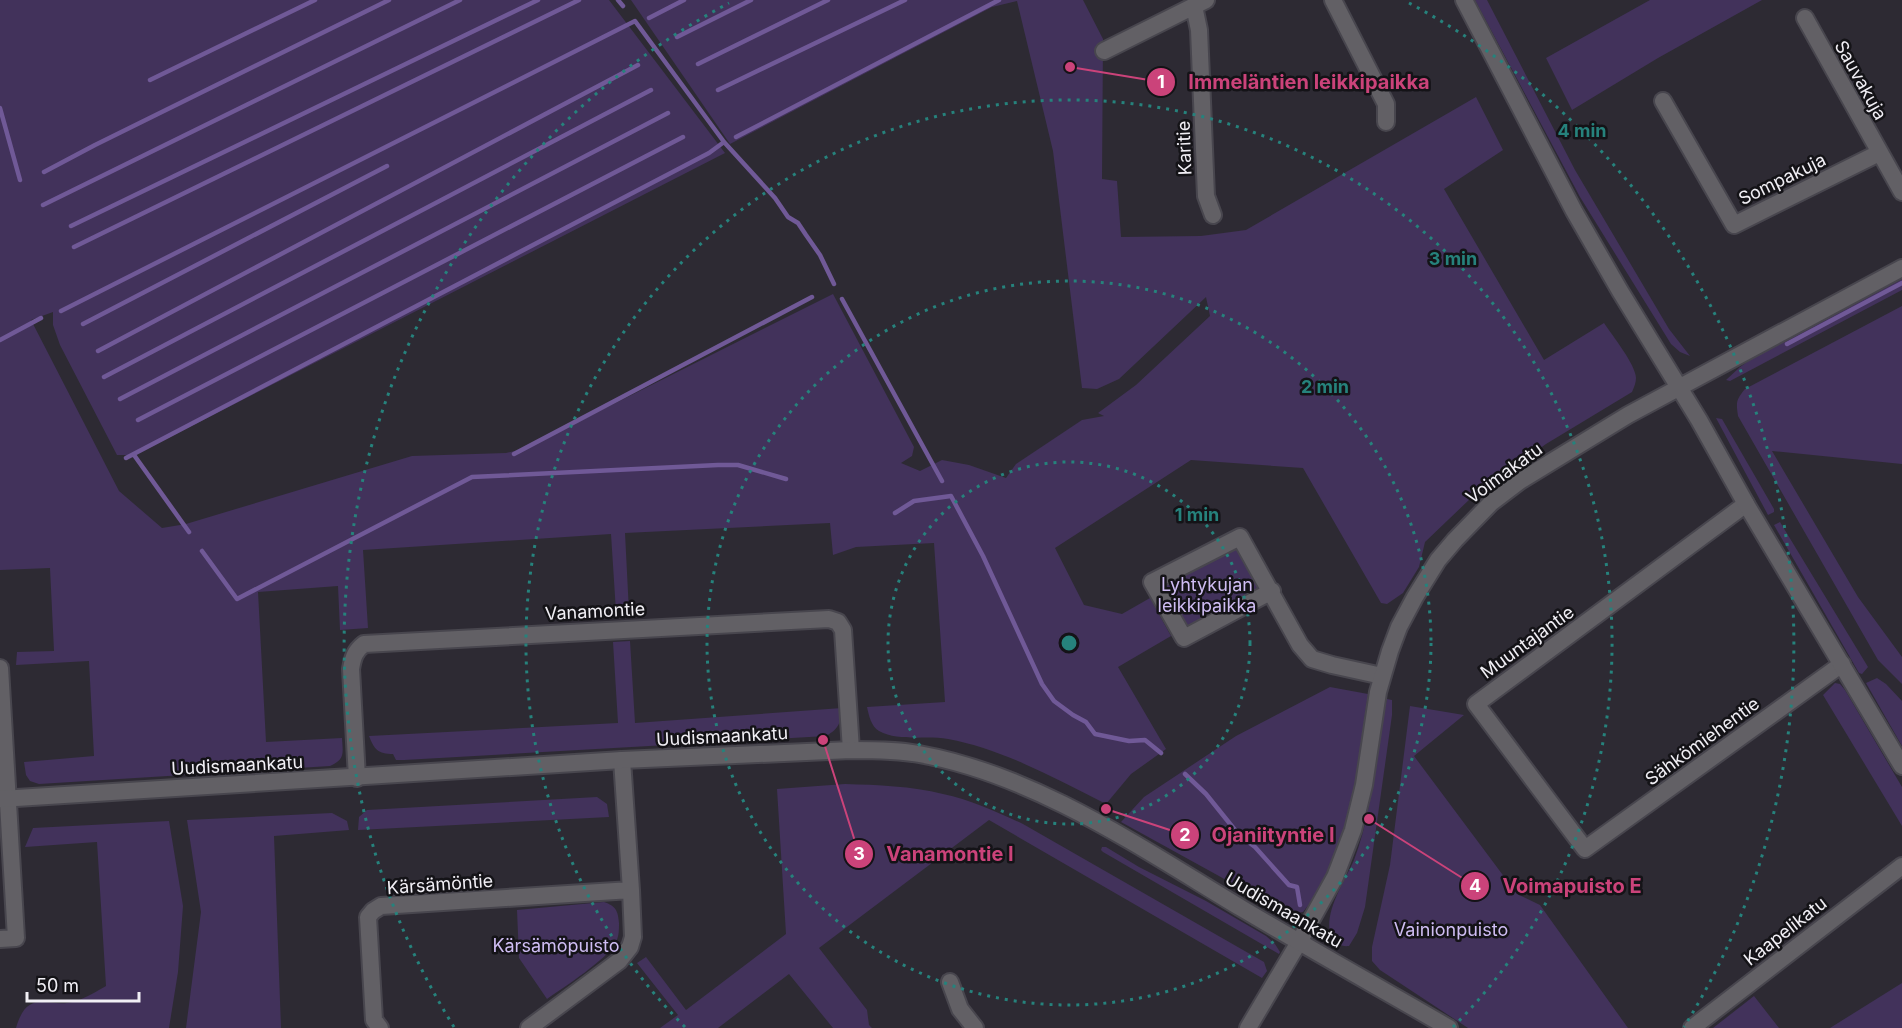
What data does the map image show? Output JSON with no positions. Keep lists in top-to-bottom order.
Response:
{
  "streets": {
    "street": [
      "Sauvakuja",
      "Karitie",
      "Sompakuja",
      "Voimakatu",
      "Vanamontie",
      "Muuntajantie",
      "Uudismaankatu",
      "Sähkömiehentie",
      "Kärsämöntie",
      "Kaapelikatu"
    ]
  },
  "crossings": [
    ["Sauvakuja", "Sompakuja"],
    ["Voimakatu", "Uudismaankatu"],
    ["Vanamontie", "Uudismaankatu"],
    ["Muuntajantie", "Sähkömiehentie"]
  ],
  "parks": ["Lyhtykujan leikkipaikka", "Vainionpuisto", "Kärsämöpuisto"],
  "places": [
    "Immeläntien leikkipaikka",
    "Vanamontie I",
    "Ojaniityntie I",
    "Voimapuisto E"
  ],
  "scale_bar": "50 m",
  "rings": [
    "4 min",
    "3 min",
    "2 min",
    "1 min"
  ]
}
